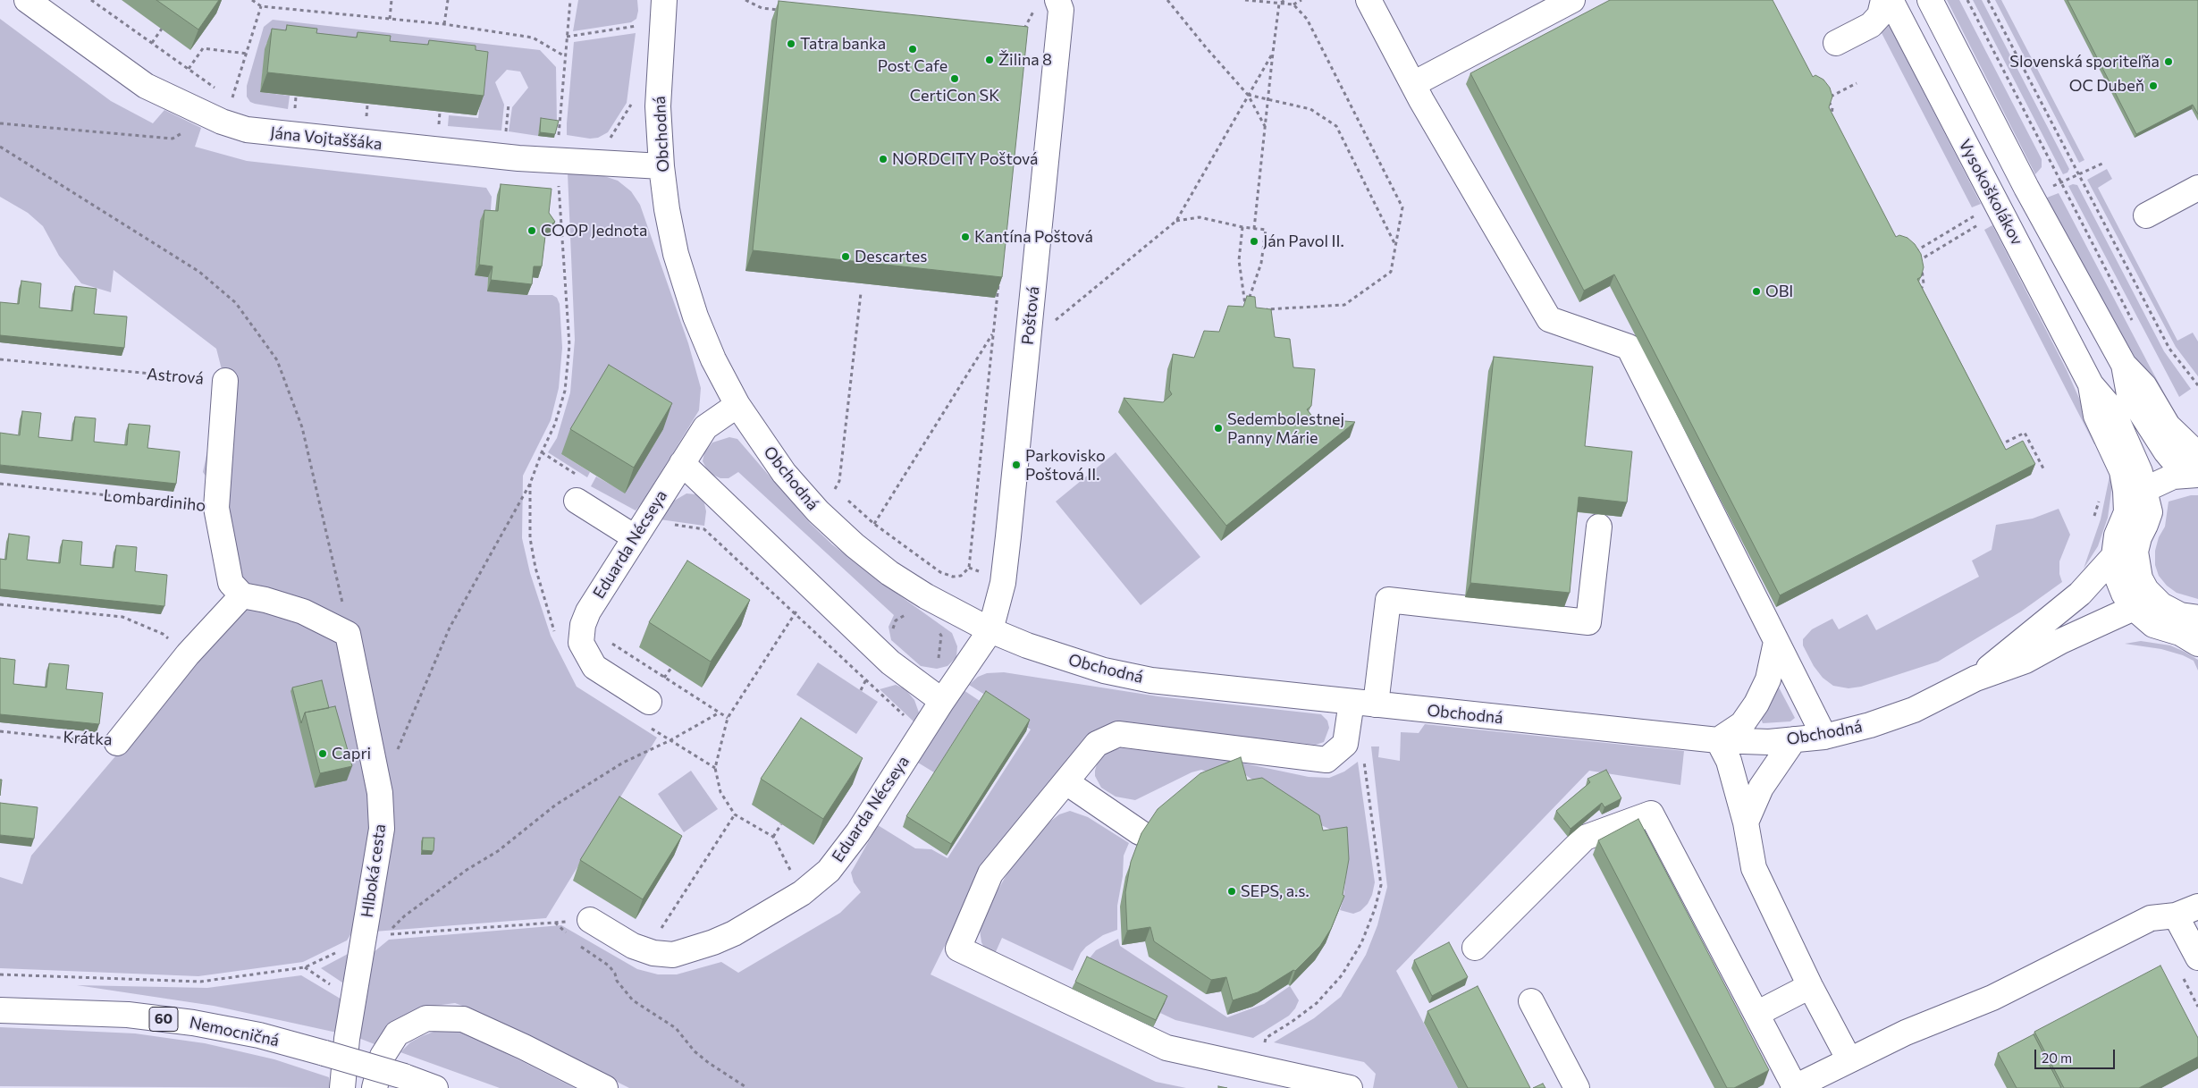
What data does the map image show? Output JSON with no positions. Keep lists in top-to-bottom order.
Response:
{
  "streets": {
    "street": [
      "Obchodná",
      "Jána Vojtaššáka",
      "Vysokoškolákov",
      "Poštová",
      "Astrová",
      "Lombardiniho",
      "Eduarda Nécseya",
      "Krátka",
      "Hlboká cesta",
      "60",
      "Nemocničná"
    ]
  },
  "crossings": [
    ["Obchodná", "Jána Vojtaššáka"],
    ["Obchodná", "Vysokoškolákov"],
    ["Obchodná", "Poštová"],
    ["Obchodná", "Eduarda Nécseya"],
    ["Poštová", "Eduarda Nécseya"],
    ["Astrová", "Lombardiniho"],
    ["Lombardiniho", "Krátka"],
    ["Lombardiniho", "Hlboká cesta"],
    ["Krátka", "Hlboká cesta"]
  ],
  "places": [
    "Tatra banka",
    "Post Cafe",
    "Žilina 8",
    "Slovenská sporiteľňa",
    "CertiCon SK",
    "OC Dubeň",
    "NORDCITY Poštová",
    "COOP Jednota",
    "Kantína Poštová",
    "Ján Pavol II.",
    "Descartes",
    "OBI",
    "Sedembolestnej Panny Márie",
    "Parkovisko Poštová II.",
    "Capri",
    "SEPS, a.s."
  ],
  "scale_bar": "20 m"
}
